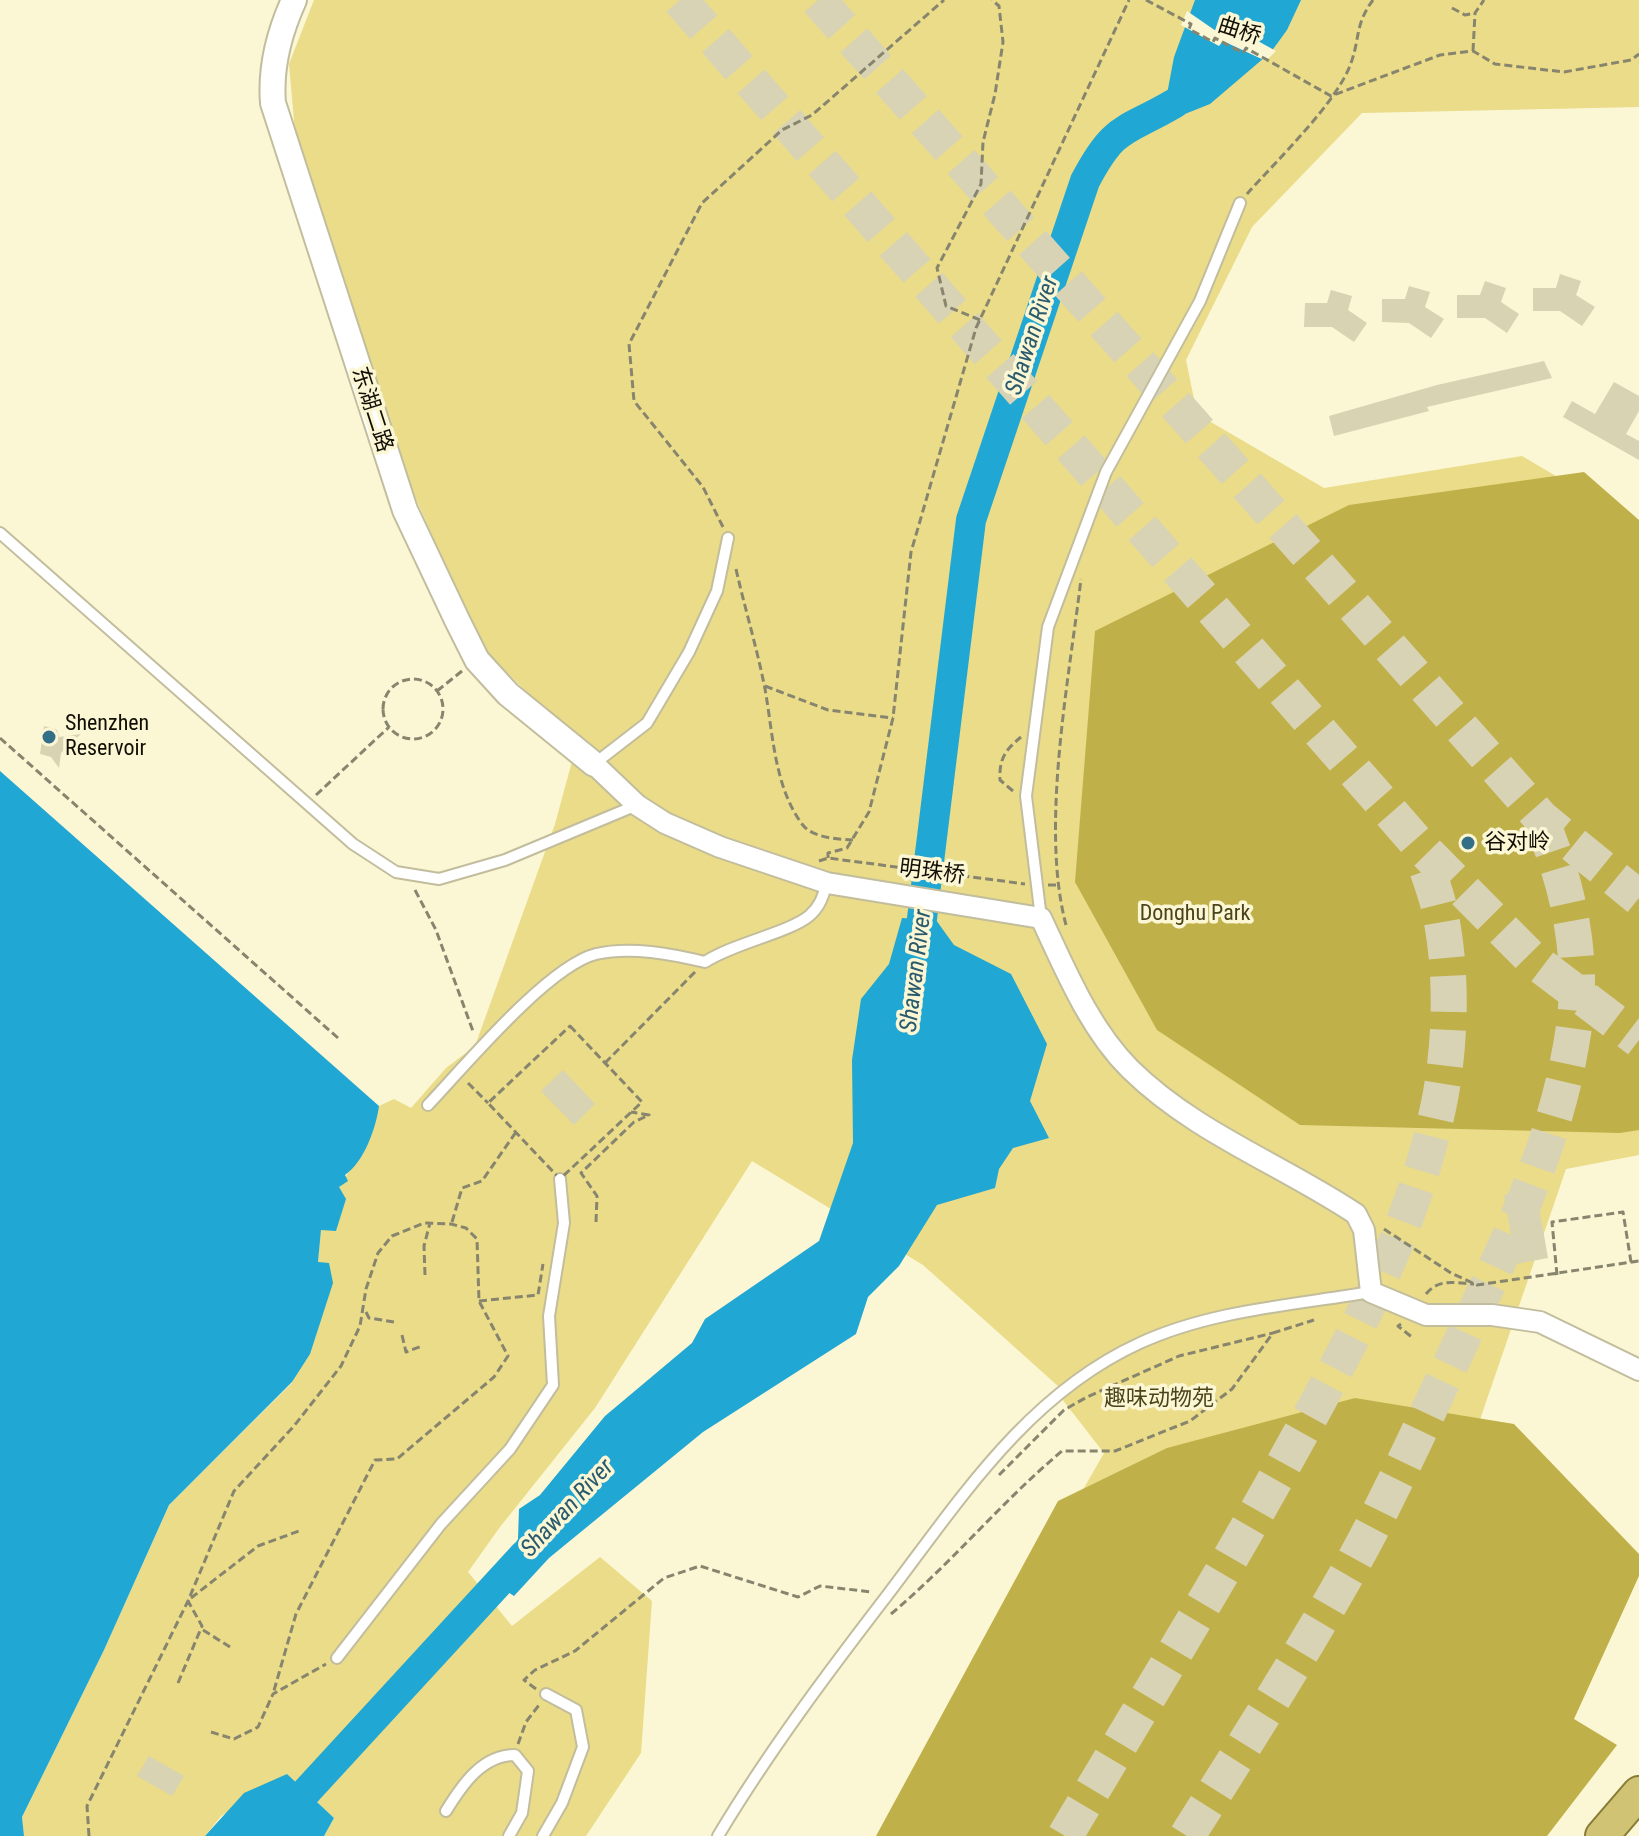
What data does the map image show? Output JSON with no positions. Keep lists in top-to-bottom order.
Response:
{
  "streets": {
    "street": ["东湖二路", "明珠桥"],
    "path": ["曲桥"]
  },
  "crossings": [
    ["东湖二路", "明珠桥"]
  ],
  "water": ["Shawan River"],
  "parks": ["Donghu Park", "趣味动物苑"],
  "places": ["Shenzhen Reservoir", "谷对岭"]
}
